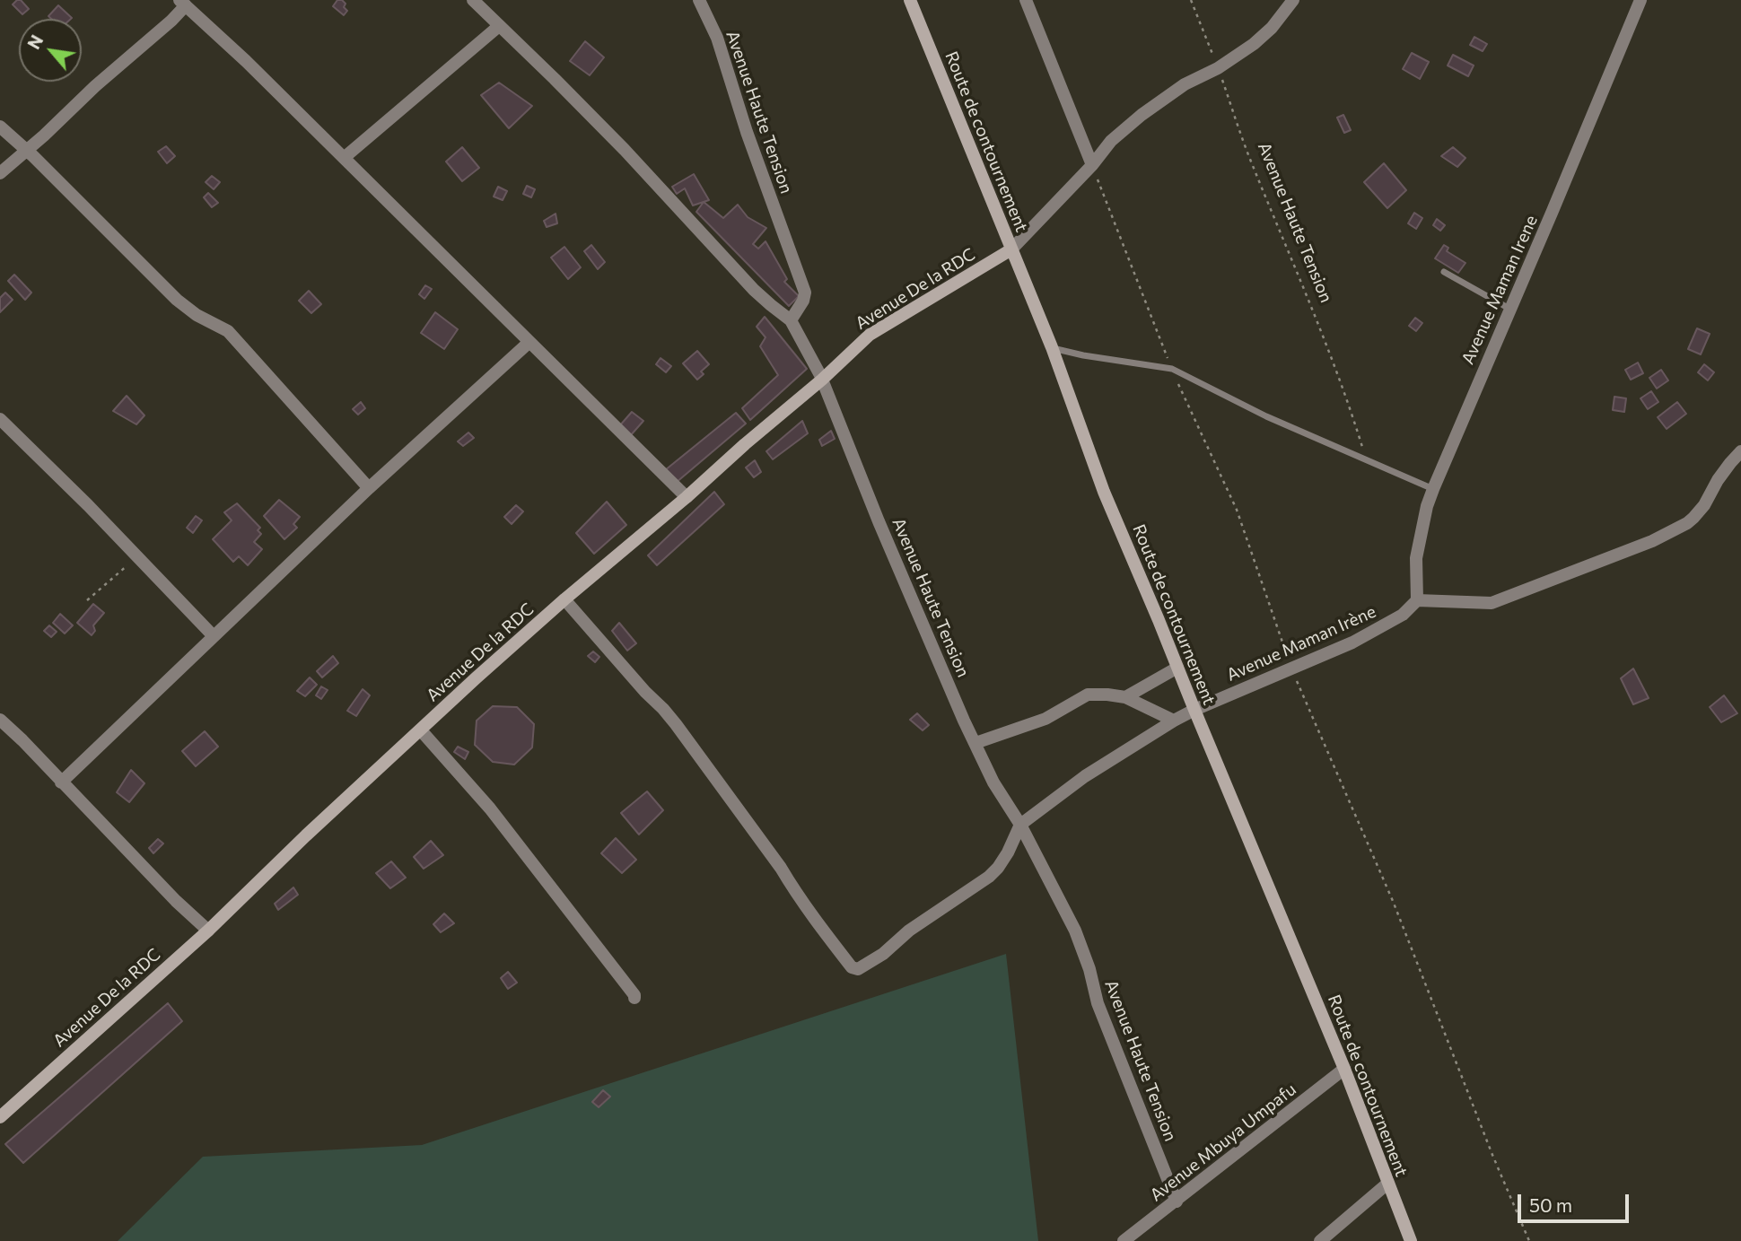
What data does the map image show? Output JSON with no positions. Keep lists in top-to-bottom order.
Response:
{
  "streets": {
    "street": [
      "Avenue Haute Tension",
      "Route de contournement",
      "Avenue De la RDC",
      "Avenue Maman Irene",
      "Avenue Maman Irène",
      "Avenue Mbuya Umpafu"
    ]
  },
  "crossings": [
    ["Avenue Haute Tension", "Avenue De la RDC"],
    ["Avenue Haute Tension", "Avenue Maman Irène"],
    ["Avenue Haute Tension", "Avenue Mbuya Umpafu"],
    ["Route de contournement", "Avenue De la RDC"],
    ["Route de contournement", "Avenue Maman Irène"],
    ["Route de contournement", "Avenue Mbuya Umpafu"],
    ["Avenue Maman Irene", "Avenue Maman Irène"]
  ],
  "scale_bar": "50 m",
  "north": "top left"
}
